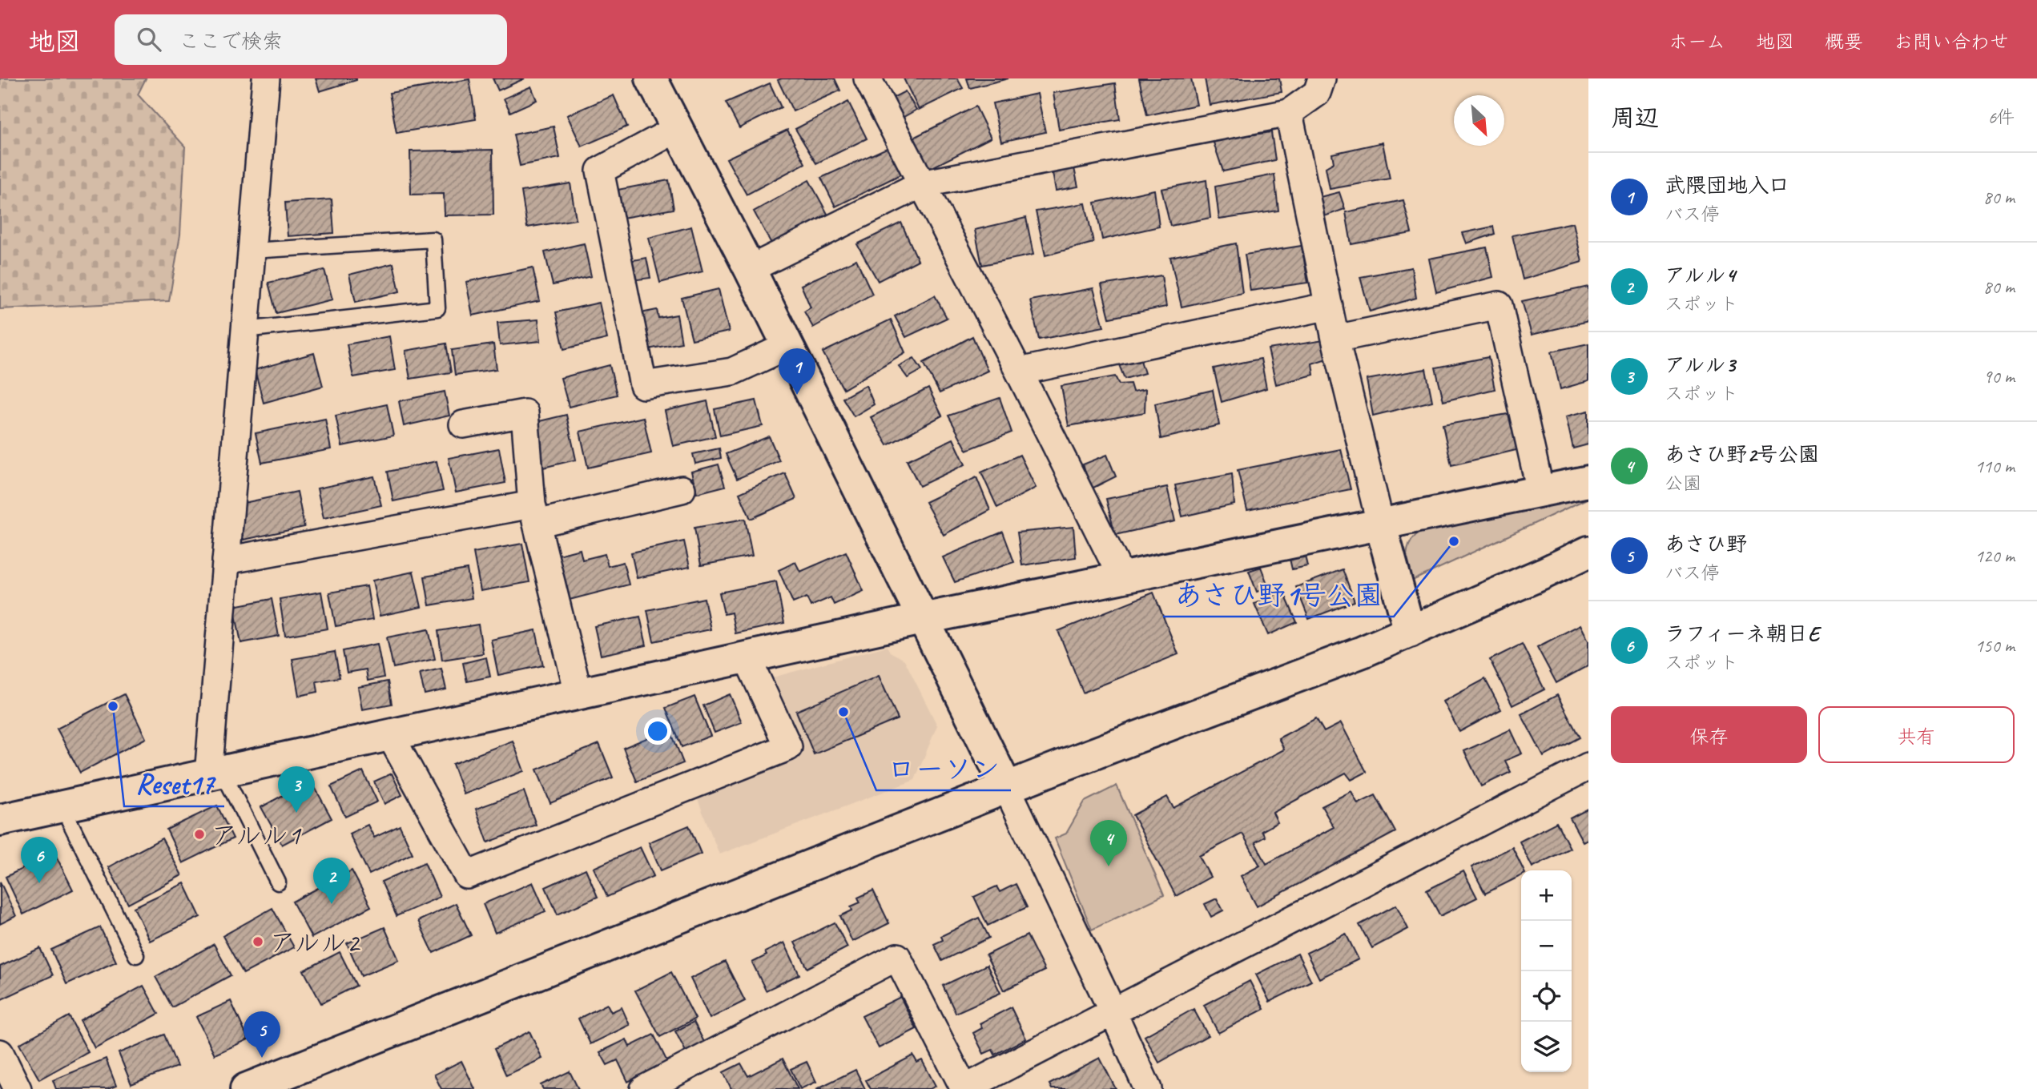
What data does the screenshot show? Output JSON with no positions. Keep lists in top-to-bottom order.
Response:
{
  "places": [
    "あさひ野1号公園",
    "Reset17",
    "ローソン",
    "アルル1",
    "アルル2"
  ],
  "north": "bottom right",
  "page": {
    "header": "地図",
    "search": "ここで検索",
    "nav": [
      "ホーム",
      "地図",
      "概要",
      "お問い合わせ"
    ],
    "heading": ["周辺", "6件"],
    "list": [
      {
        "mark": "1",
        "name": "武隈団地入口",
        "note": "バス停",
        "value": "80 m"
      },
      {
        "mark": "2",
        "name": "アルル4",
        "note": "スポット",
        "value": "80 m"
      },
      {
        "mark": "3",
        "name": "アルル3",
        "note": "スポット",
        "value": "90 m"
      },
      {
        "mark": "4",
        "name": "あさひ野2号公園",
        "note": "公園",
        "value": "110 m"
      },
      {
        "mark": "5",
        "name": "あさひ野",
        "note": "バス停",
        "value": "120 m"
      },
      {
        "mark": "6",
        "name": "ラフィーネ朝日E",
        "note": "スポット",
        "value": "150 m"
      }
    ],
    "pins": [
      "1",
      "3",
      "4",
      "6",
      "2",
      "5"
    ],
    "buttons": ["保存", "共有"],
    "map_buttons": ["+", "−"]
  }
}
